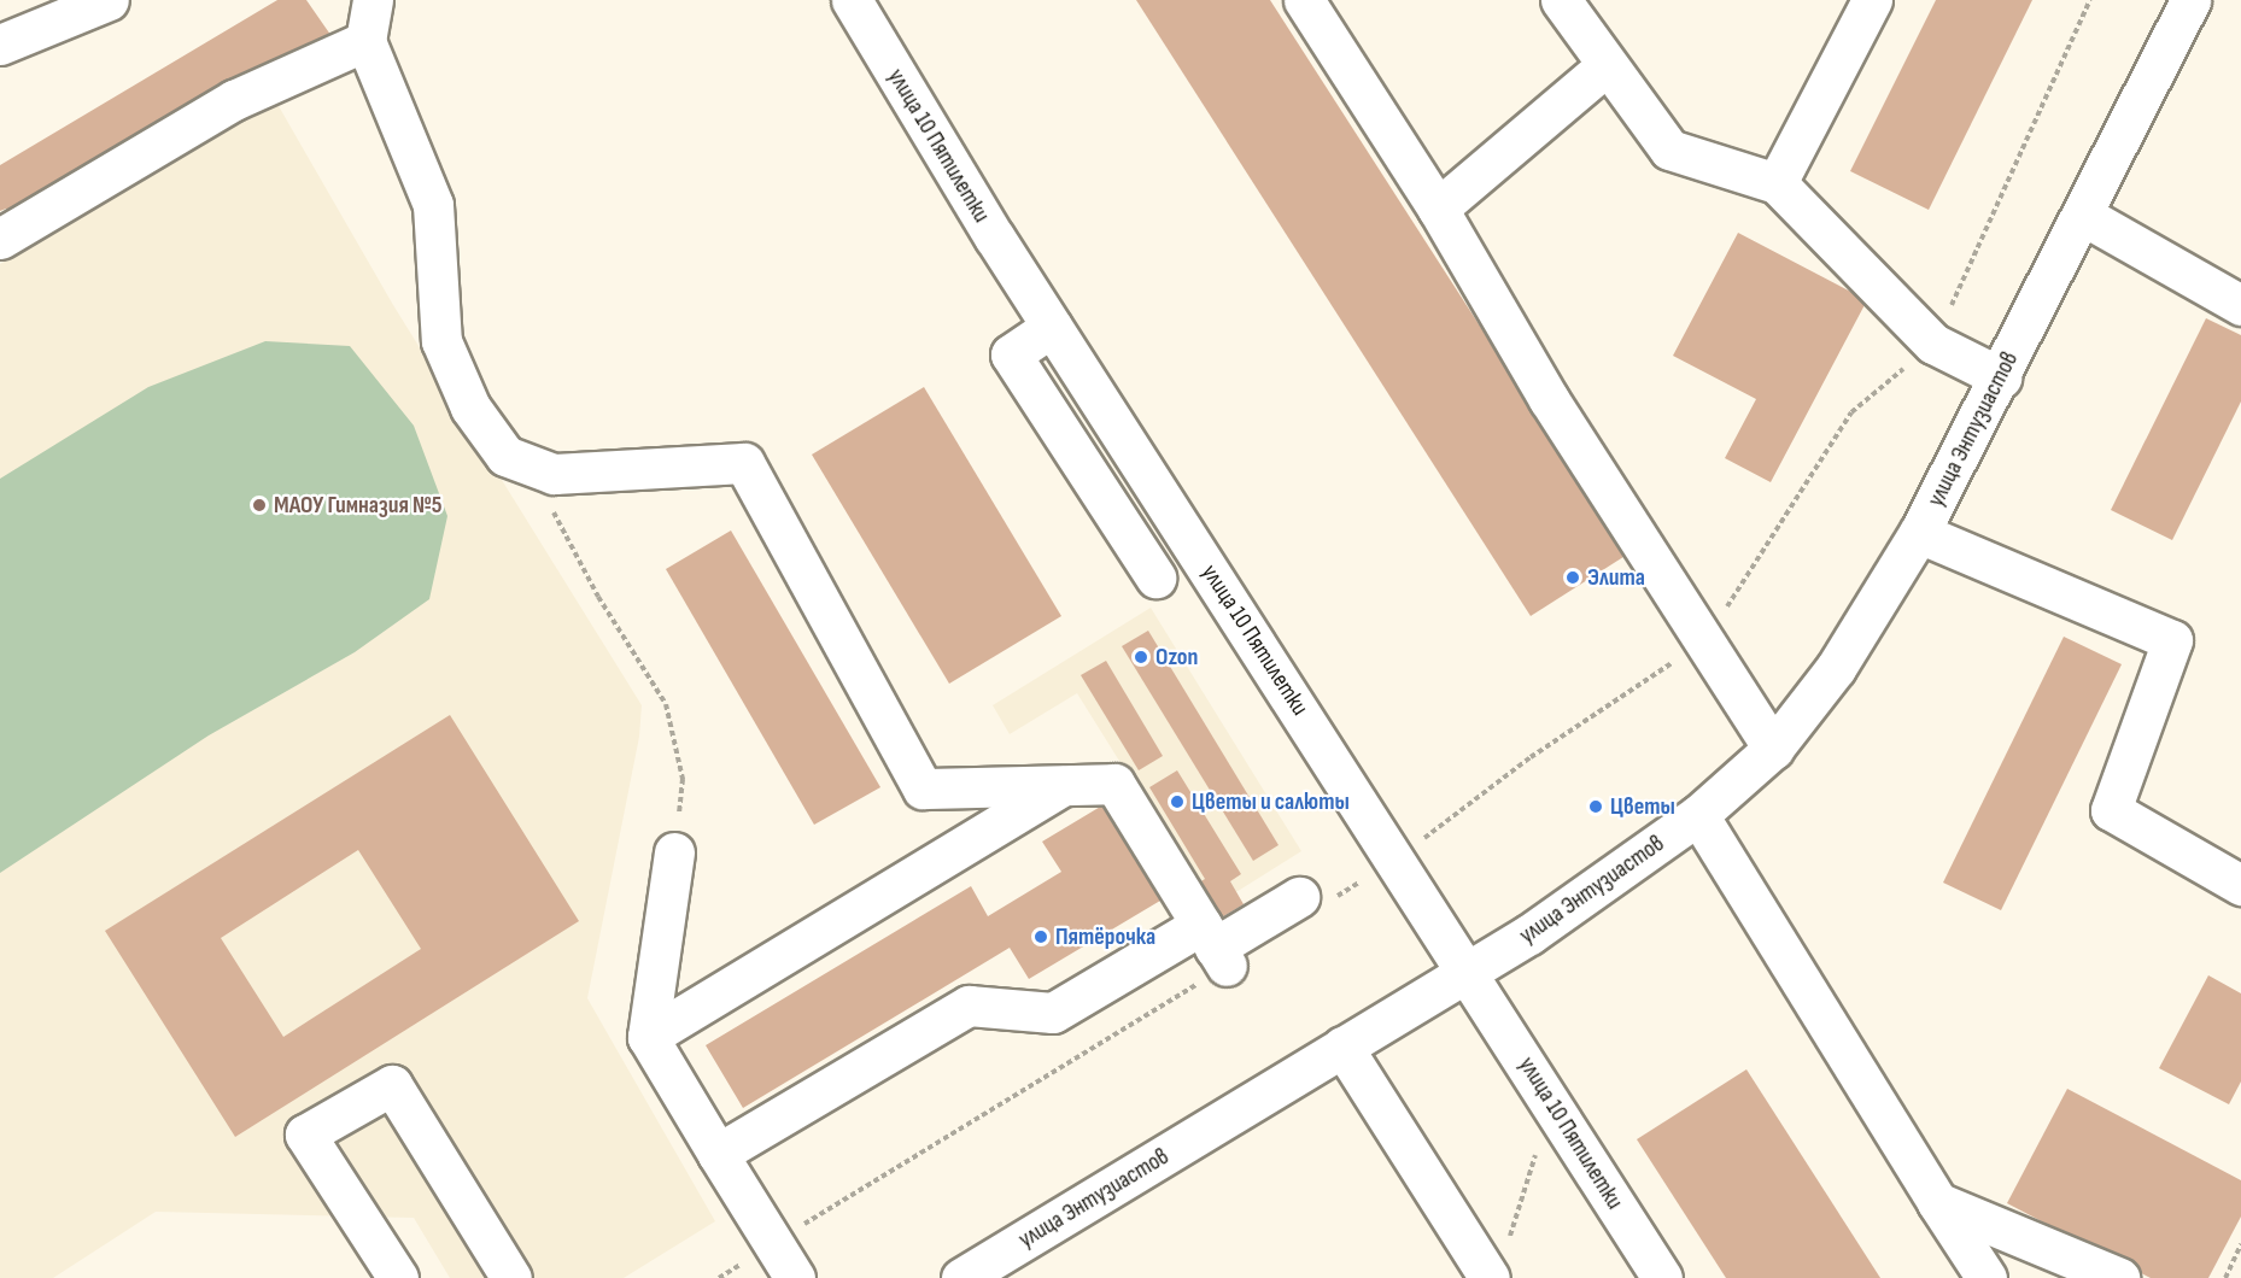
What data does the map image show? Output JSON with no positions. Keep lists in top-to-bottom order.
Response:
{
  "streets": {
    "street": ["улица 10 Пятилетки", "улица Энтузиастов"]
  },
  "crossings": [
    ["улица 10 Пятилетки", "улица Энтузиастов"]
  ],
  "places": [
    "МАОУ Гимназия №5",
    "Элита",
    "Ozon",
    "Цветы и салюты",
    "Цветы",
    "Пятёрочка"
  ]
}
